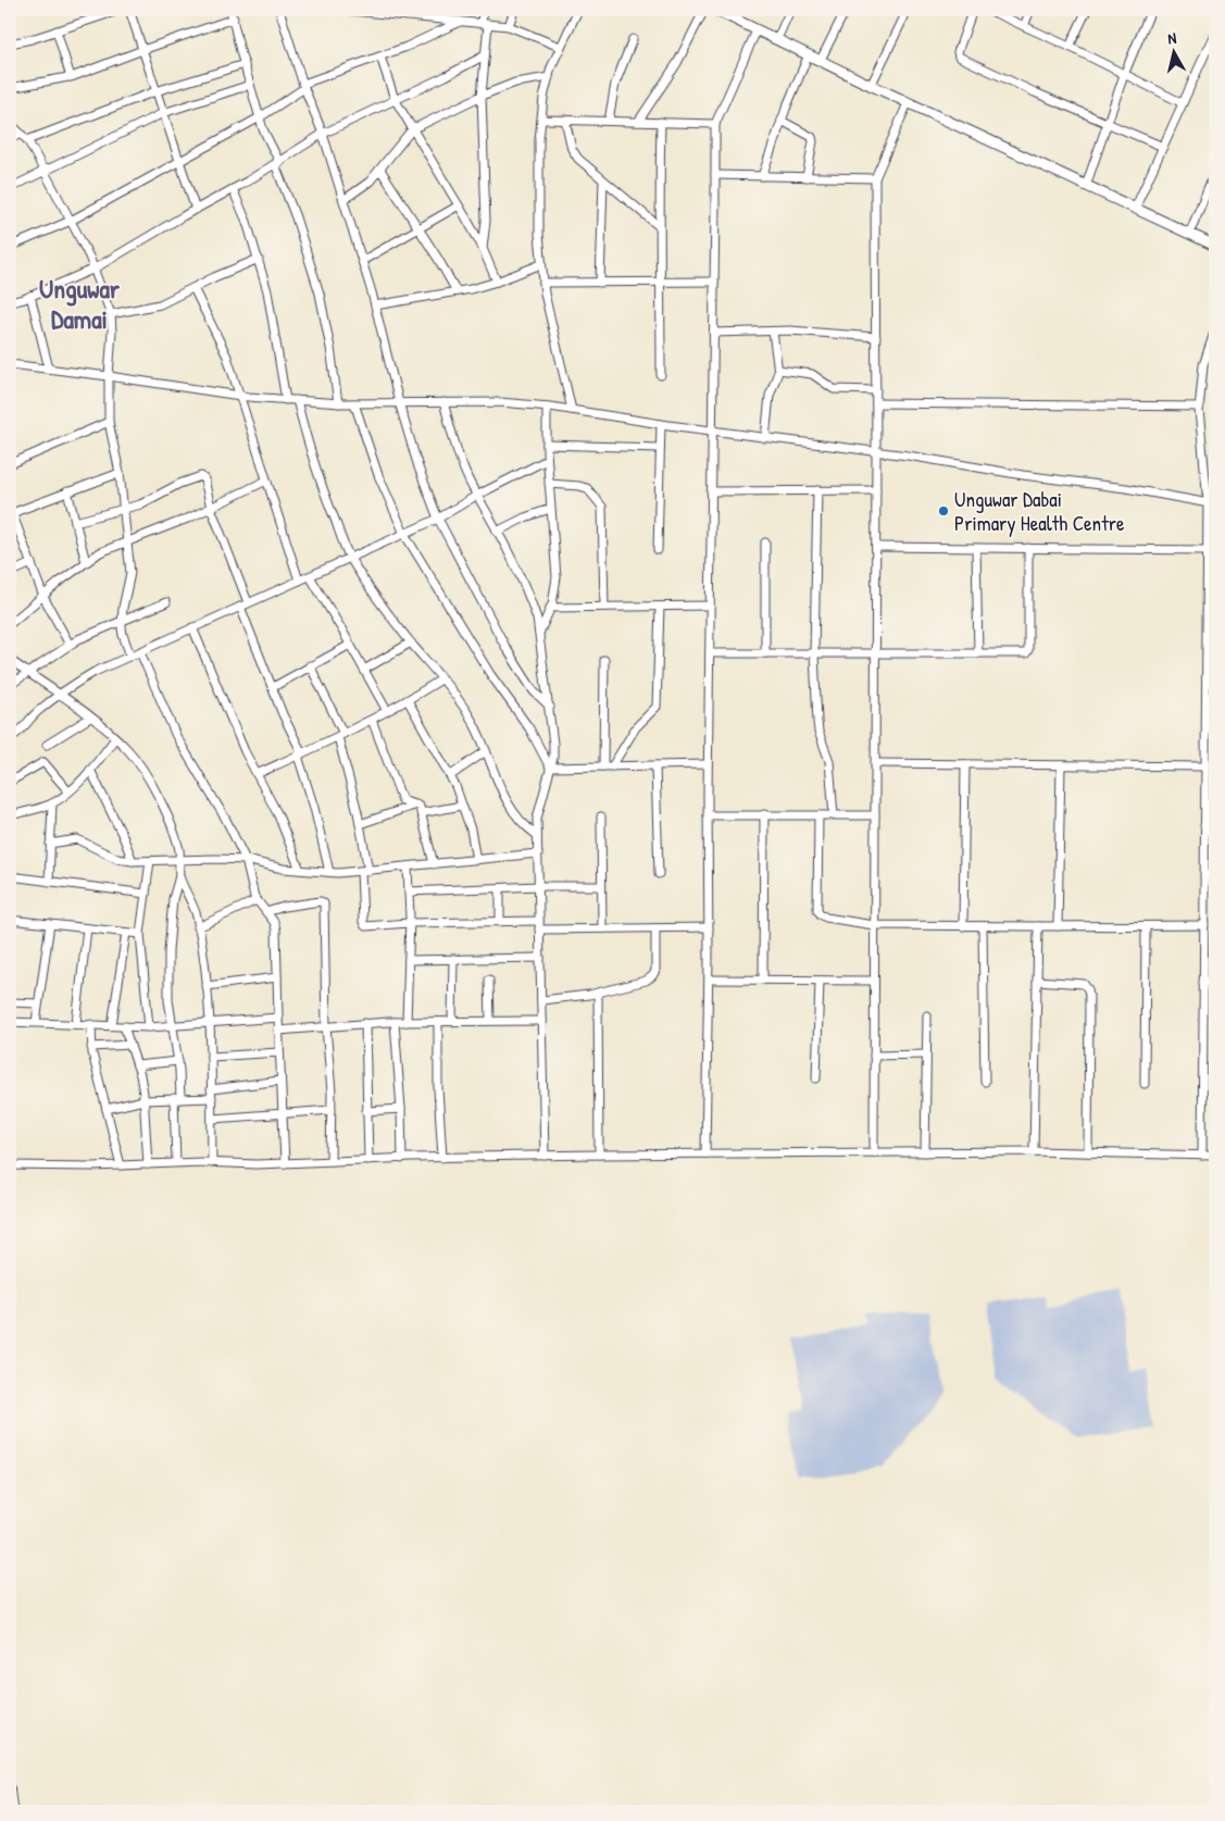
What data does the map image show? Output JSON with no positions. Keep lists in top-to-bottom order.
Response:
{
  "districts": ["Unguwar Damai"],
  "places": ["Unguwar Dabai Primary Health Centre"],
  "north": "top"
}
